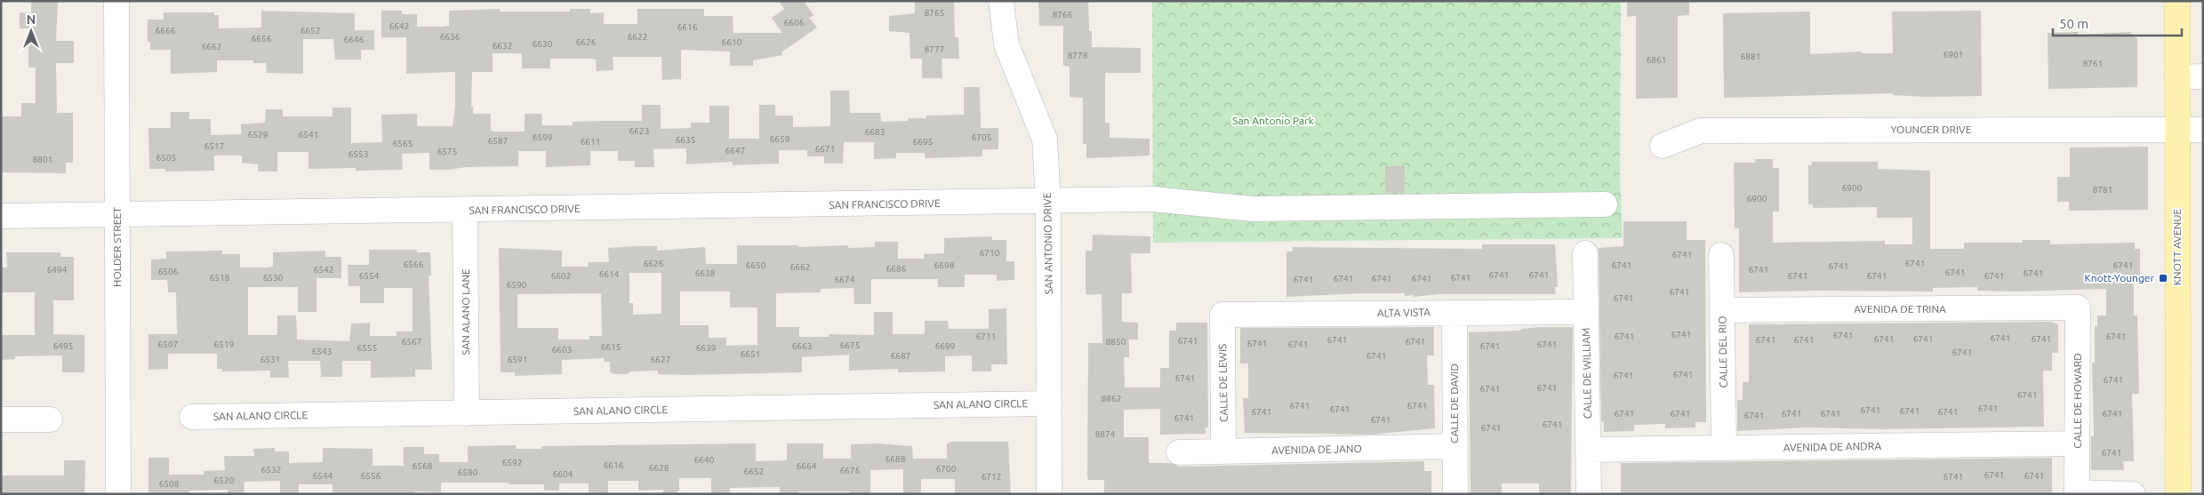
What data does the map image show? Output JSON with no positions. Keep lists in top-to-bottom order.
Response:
{
  "streets": {
    "main road": ["KNOTT AVENUE"],
    "street": [
      "YOUNGER DRIVE",
      "SAN FRANCISCO DRIVE",
      "SAN ANTONIO DRIVE",
      "HOLDER STREET",
      "AVENIDA DE TRINA",
      "SAN ALANO LANE",
      "ALTA VISTA",
      "CALLE DEL RIO",
      "CALLE DE WILLIAM",
      "CALLE DE LEWIS",
      "CALLE DE HOWARD",
      "CALLE DE DAVID",
      "SAN ALANO CIRCLE",
      "AVENIDA DE ANDRA",
      "AVENIDA DE JANO"
    ]
  },
  "crossings": [
    ["YOUNGER DRIVE", "KNOTT AVENUE"],
    ["SAN FRANCISCO DRIVE", "SAN ANTONIO DRIVE"],
    ["SAN FRANCISCO DRIVE", "HOLDER STREET"],
    ["SAN FRANCISCO DRIVE", "SAN ALANO LANE"],
    ["SAN ANTONIO DRIVE", "SAN ALANO CIRCLE"],
    ["AVENIDA DE TRINA", "CALLE DEL RIO"],
    ["AVENIDA DE TRINA", "CALLE DE HOWARD"],
    ["SAN ALANO LANE", "SAN ALANO CIRCLE"],
    ["ALTA VISTA", "CALLE DE WILLIAM"],
    ["ALTA VISTA", "CALLE DE LEWIS"],
    ["ALTA VISTA", "CALLE DE DAVID"],
    ["CALLE DEL RIO", "AVENIDA DE ANDRA"],
    ["CALLE DE WILLIAM", "AVENIDA DE ANDRA"],
    ["CALLE DE LEWIS", "AVENIDA DE JANO"],
    ["CALLE DE HOWARD", "AVENIDA DE ANDRA"],
    ["CALLE DE DAVID", "AVENIDA DE JANO"]
  ],
  "parks": ["San Antonio Park"],
  "places": {
    "transit": ["Knott-Younger"]
  },
  "house_numbers": [
    "8765",
    "8766",
    "6606",
    "6642",
    "6616",
    "6666",
    "6652",
    "6636",
    "6622",
    "6656",
    "6646",
    "6626",
    "6610",
    "6630",
    "6632",
    "6662",
    "8777",
    "6901",
    "8778",
    "6881",
    "6861",
    "8761",
    "6623",
    "6683",
    "6529",
    "6541",
    "6599",
    "6705",
    "6659",
    "6635",
    "6587",
    "6611",
    "6695",
    "6565",
    "6517",
    "6671",
    "6647",
    "6575",
    "6553",
    "6505",
    "8801",
    "6900",
    "8781",
    "6900",
    "6710",
    "6741",
    "6626",
    "6741",
    "6566",
    "6650",
    "6698",
    "6741",
    "6741",
    "6741",
    "6662",
    "6686",
    "6494",
    "6542",
    "6741",
    "6506",
    "6741",
    "6638",
    "6741",
    "6614",
    "6741",
    "6741",
    "6554",
    "6602",
    "6741",
    "6741",
    "6741",
    "6518",
    "6530",
    "6741",
    "6741",
    "6741",
    "6741",
    "6674",
    "6741",
    "6590",
    "6741",
    "6741",
    "6741",
    "6741",
    "6711",
    "6741",
    "6741",
    "6741",
    "6741",
    "6741",
    "6741",
    "6741",
    "6741",
    "6741",
    "6741",
    "6567",
    "8850",
    "6741",
    "6741",
    "6507",
    "6519",
    "6741",
    "6741",
    "6675",
    "6495",
    "6663",
    "6699",
    "6741",
    "6615",
    "6555",
    "6639",
    "6603",
    "6543",
    "6741",
    "6651",
    "6687",
    "6741",
    "6531",
    "6591",
    "6627",
    "6741",
    "6741",
    "6741",
    "6741",
    "6741",
    "6741",
    "6741",
    "8862",
    "6741",
    "6741",
    "6741",
    "6741",
    "6741",
    "6741",
    "6741",
    "6741",
    "6741",
    "6741",
    "6741",
    "6741",
    "6741",
    "6741",
    "6741",
    "6741",
    "6741",
    "6741",
    "8874",
    "6741",
    "6688",
    "6640",
    "6592",
    "6616",
    "6568",
    "6664",
    "6628",
    "6700",
    "6532",
    "6676",
    "6652",
    "6580",
    "6604",
    "6741",
    "6544",
    "6556",
    "6741",
    "6712",
    "6741",
    "6520",
    "6508"
  ],
  "scale_bar": "50 m",
  "north": "top"
}
